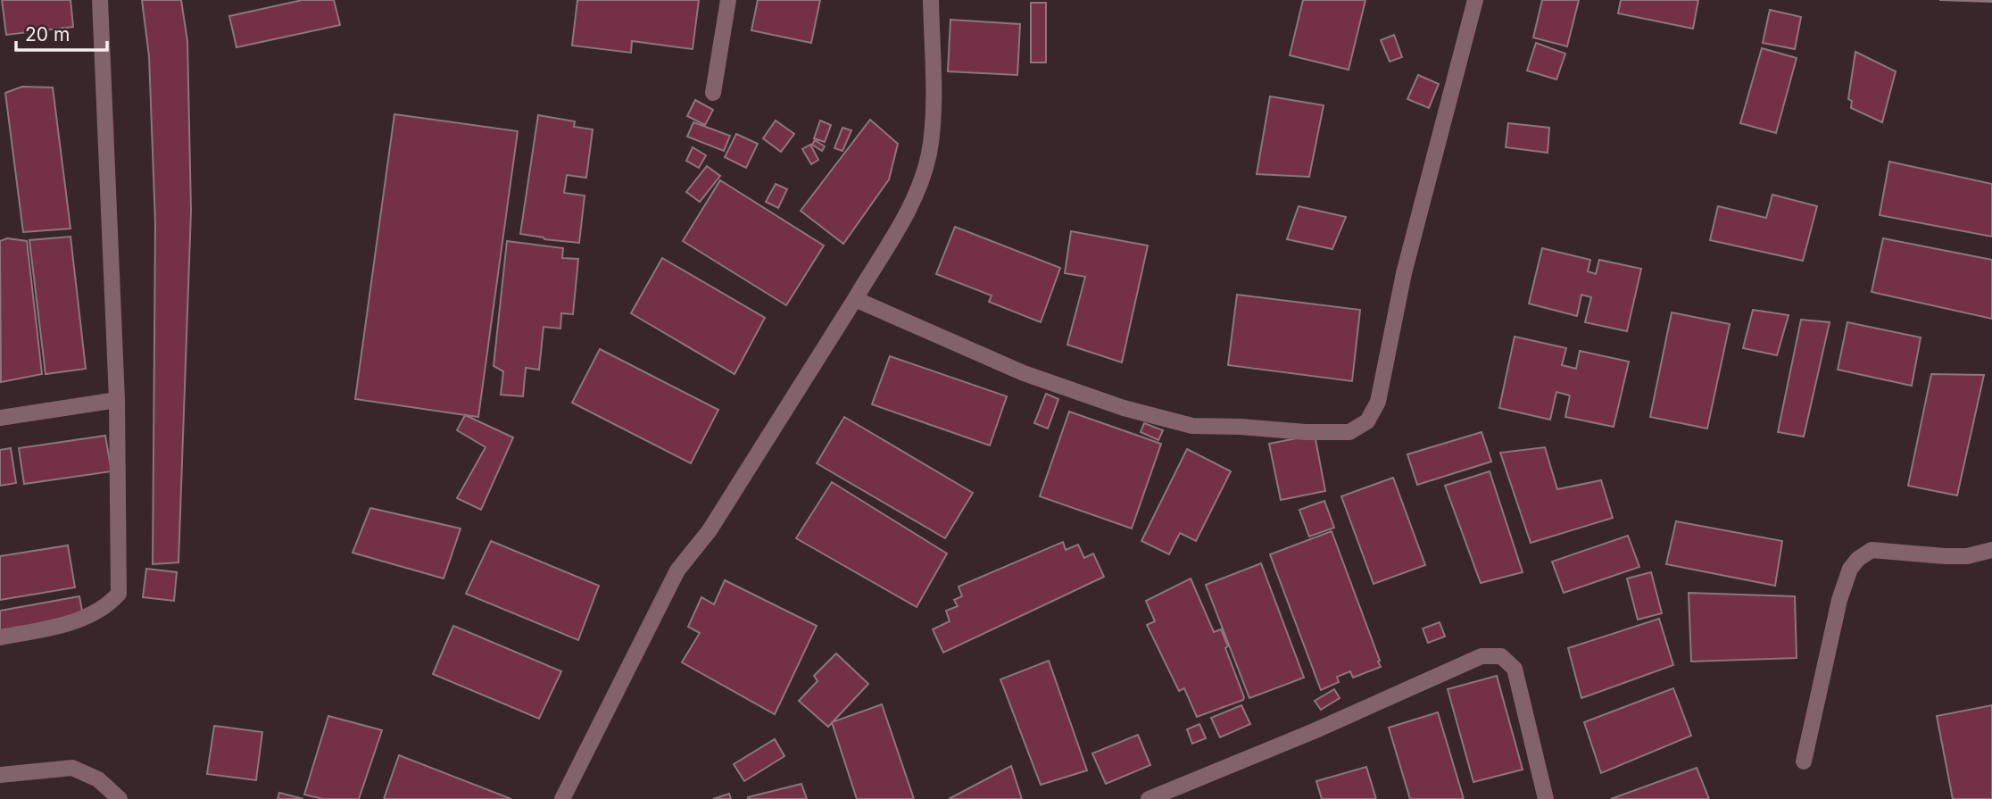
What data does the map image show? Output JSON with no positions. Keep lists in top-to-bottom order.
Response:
{
  "scale_bar": "20 m"
}
